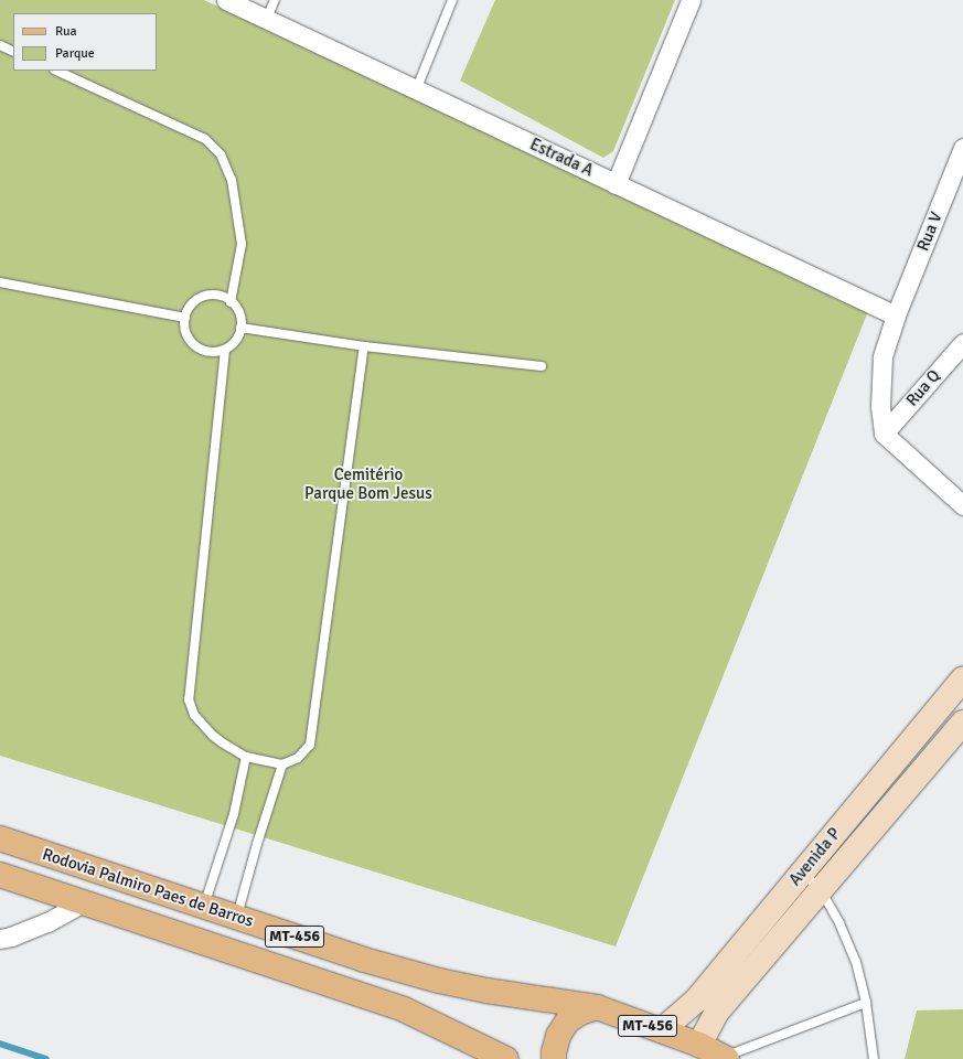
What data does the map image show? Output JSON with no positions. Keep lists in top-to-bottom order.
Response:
{
  "streets": {
    "main road": ["Rodovia Palmiro Paes de Barros", "MT-456"],
    "street": [
      "Estrada A",
      "Rua V",
      "Rua Q",
      "Avenida P"
    ]
  },
  "crossings": [
    ["Estrada A", "Rua V"],
    ["Rua V", "Rua Q"],
    ["Avenida P", "Rodovia Palmiro Paes de Barros"]
  ],
  "parks": ["Cemitério Parque Bom Jesus"],
  "legend": ["Rua", "Parque"]
}
